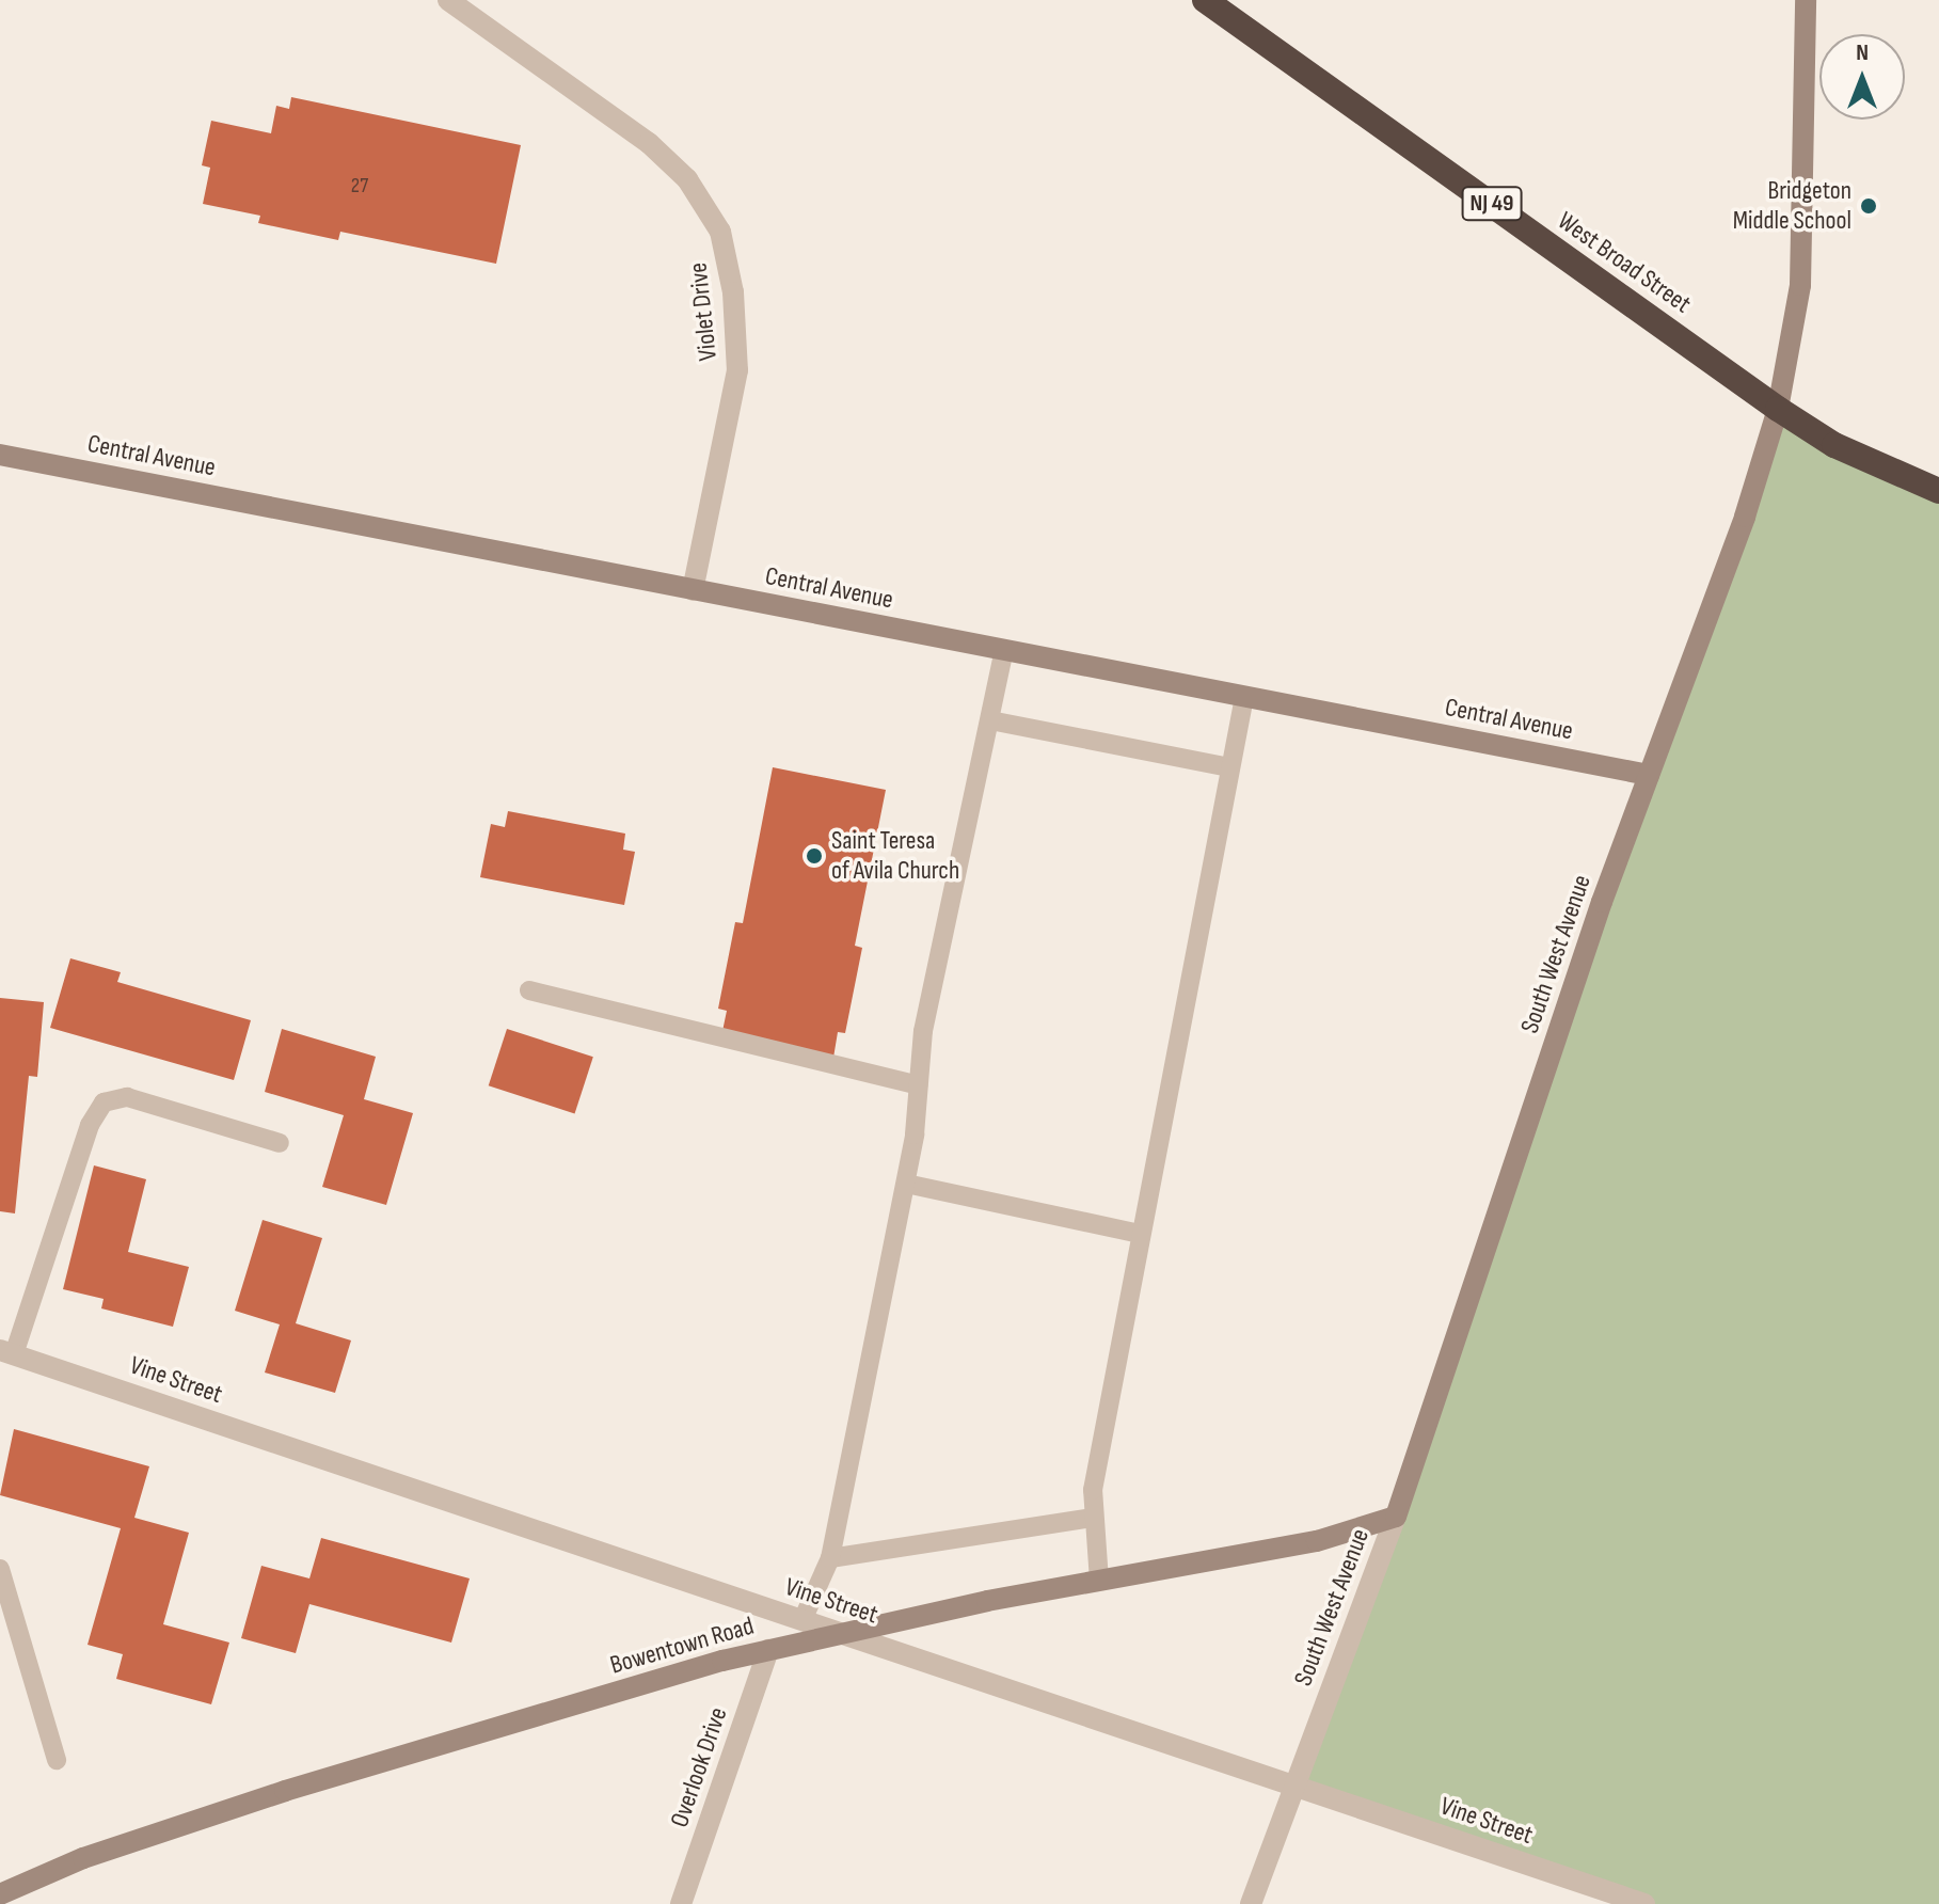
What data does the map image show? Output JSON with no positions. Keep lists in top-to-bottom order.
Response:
{
  "streets": {
    "highway": ["NJ 49", "West Broad Street"],
    "main road": ["Central Avenue", "South West Avenue", "Bowentown Road"],
    "street": ["Violet Drive", "Vine Street", "Overlook Drive"]
  },
  "crossings": [
    ["West Broad Street", "South West Avenue"],
    ["Violet Drive", "Central Avenue"],
    ["Central Avenue", "South West Avenue"],
    ["South West Avenue", "Vine Street"],
    ["South West Avenue", "Bowentown Road"],
    ["Vine Street", "Bowentown Road"],
    ["Bowentown Road", "Overlook Drive"]
  ],
  "places": ["Bridgeton Middle School", "Saint Teresa of Avila Church"],
  "house_numbers": ["27"],
  "north": "top"
}
